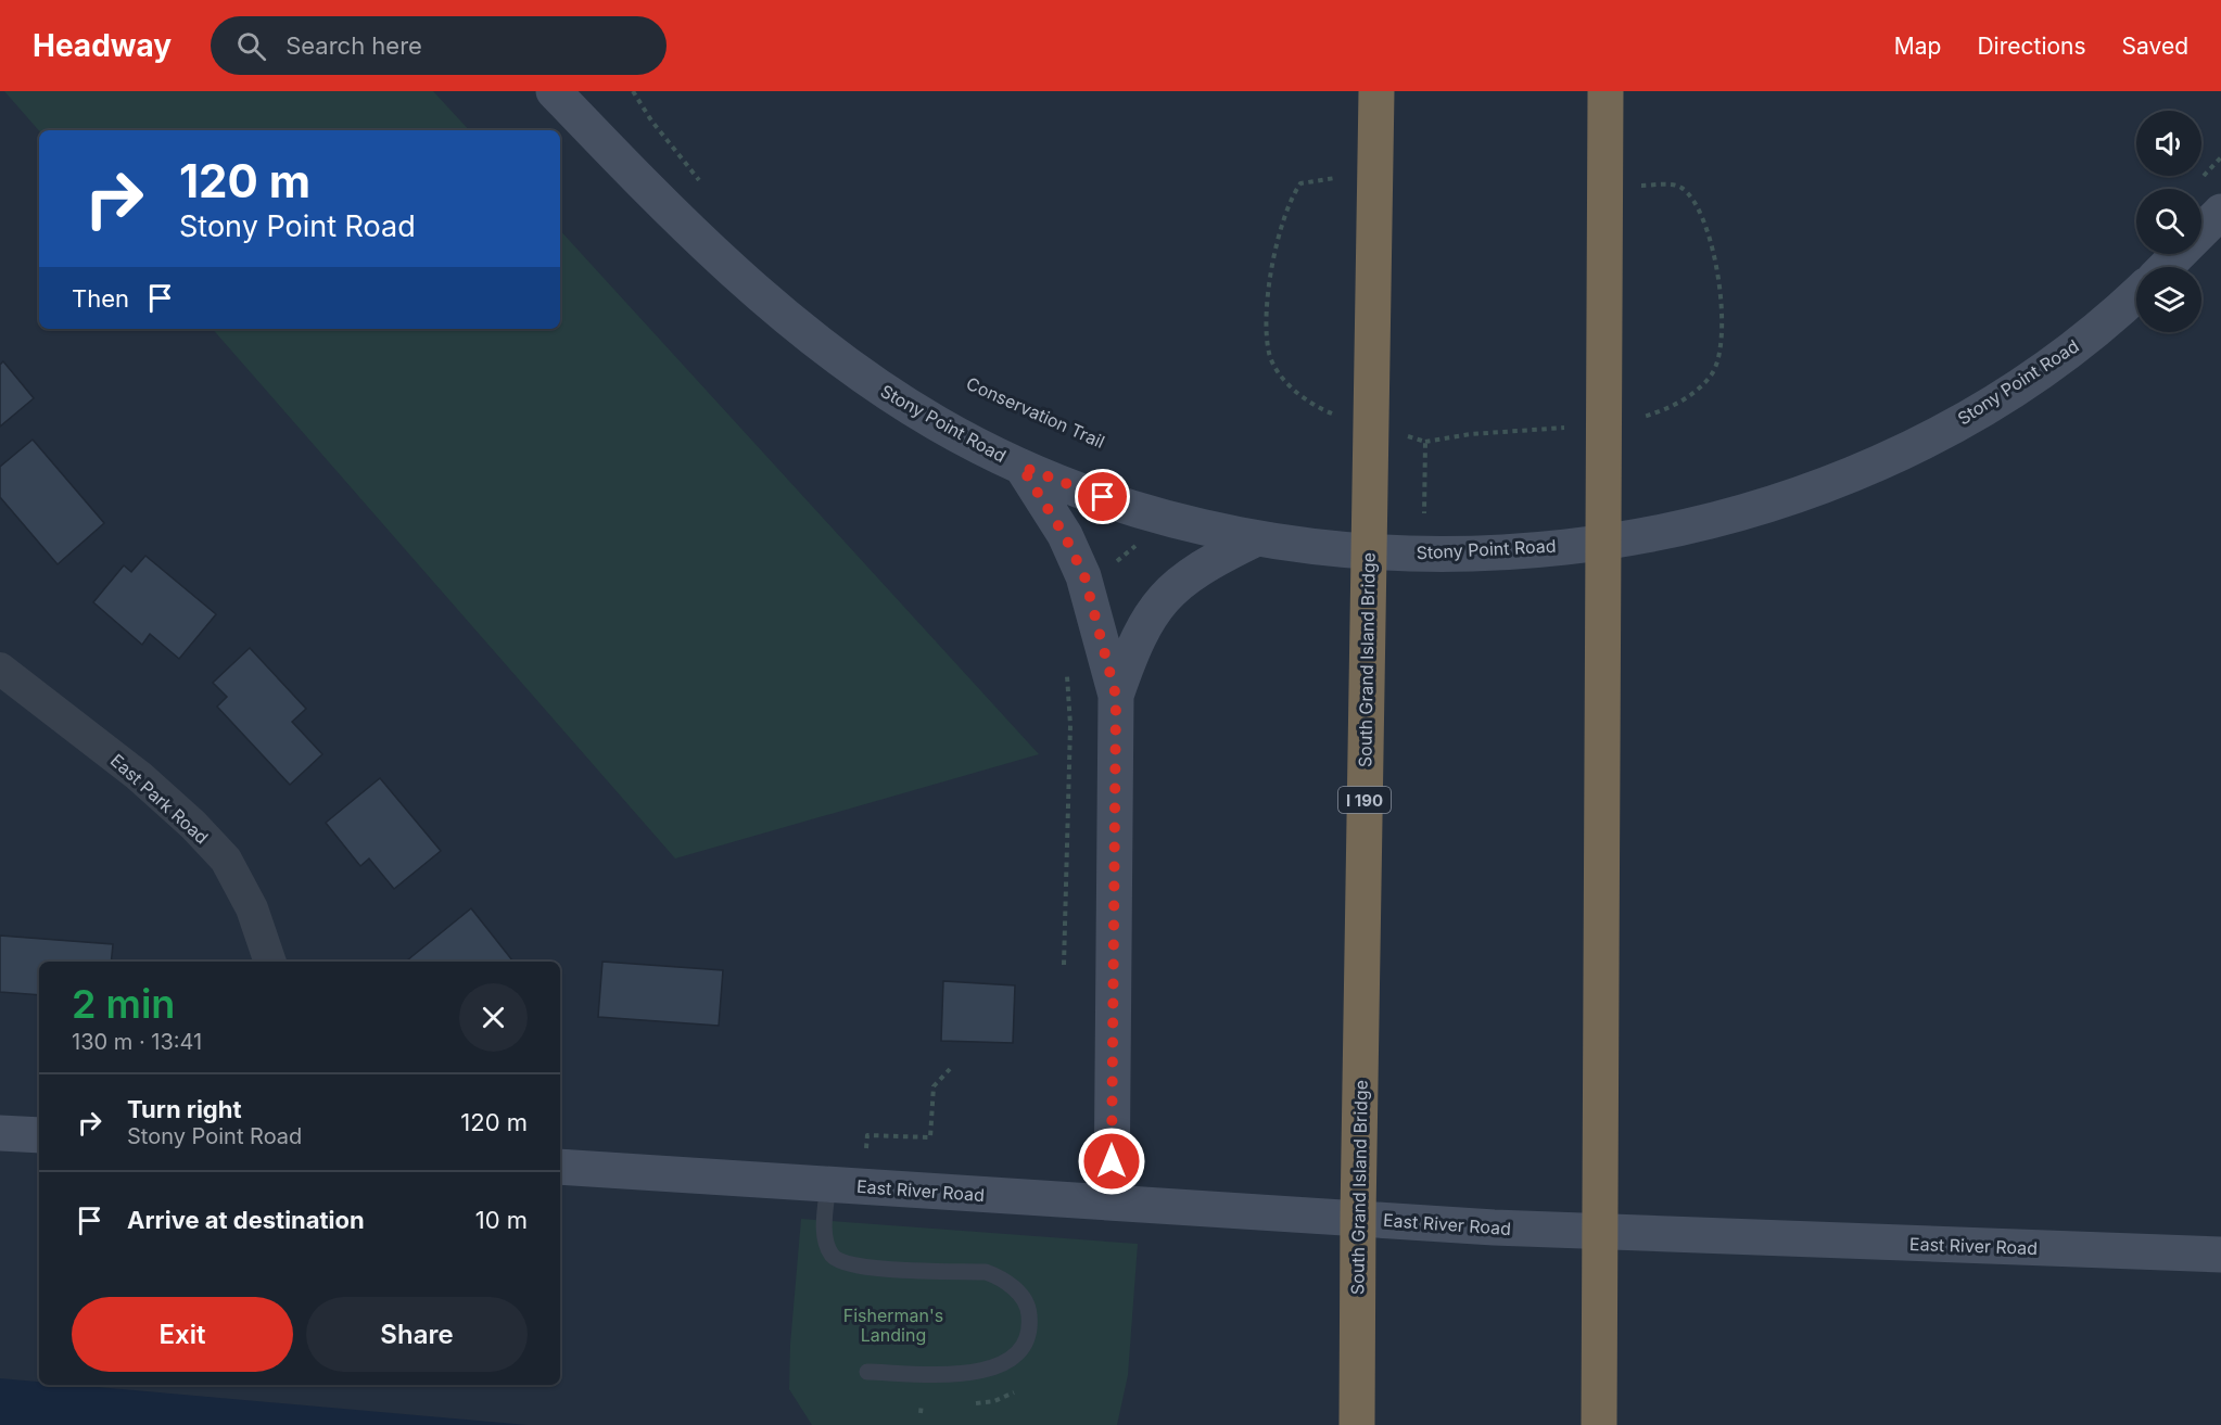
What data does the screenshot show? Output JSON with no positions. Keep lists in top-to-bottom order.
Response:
{
  "streets": {
    "highway": ["South Grand Island Bridge", "I 190"],
    "main road": ["Stony Point Road", "East River Road"],
    "street": ["East Park Road"]
  },
  "parks": ["Fisherman's Landing"],
  "page": {
    "header": "Headway",
    "search": "Search here",
    "nav": ["Map", "Directions", "Saved"],
    "turn": ["120 m", "Stony Point Road"],
    "then": "Then",
    "heading": ["2 min", "130 m · 13:41"],
    "list": [
      {
        "name": "Turn right",
        "note": "Stony Point Road",
        "value": "120 m"
      },
      {
        "name": "Arrive at destination",
        "value": "10 m"
      }
    ],
    "buttons": ["Exit", "Share"]
  }
}
